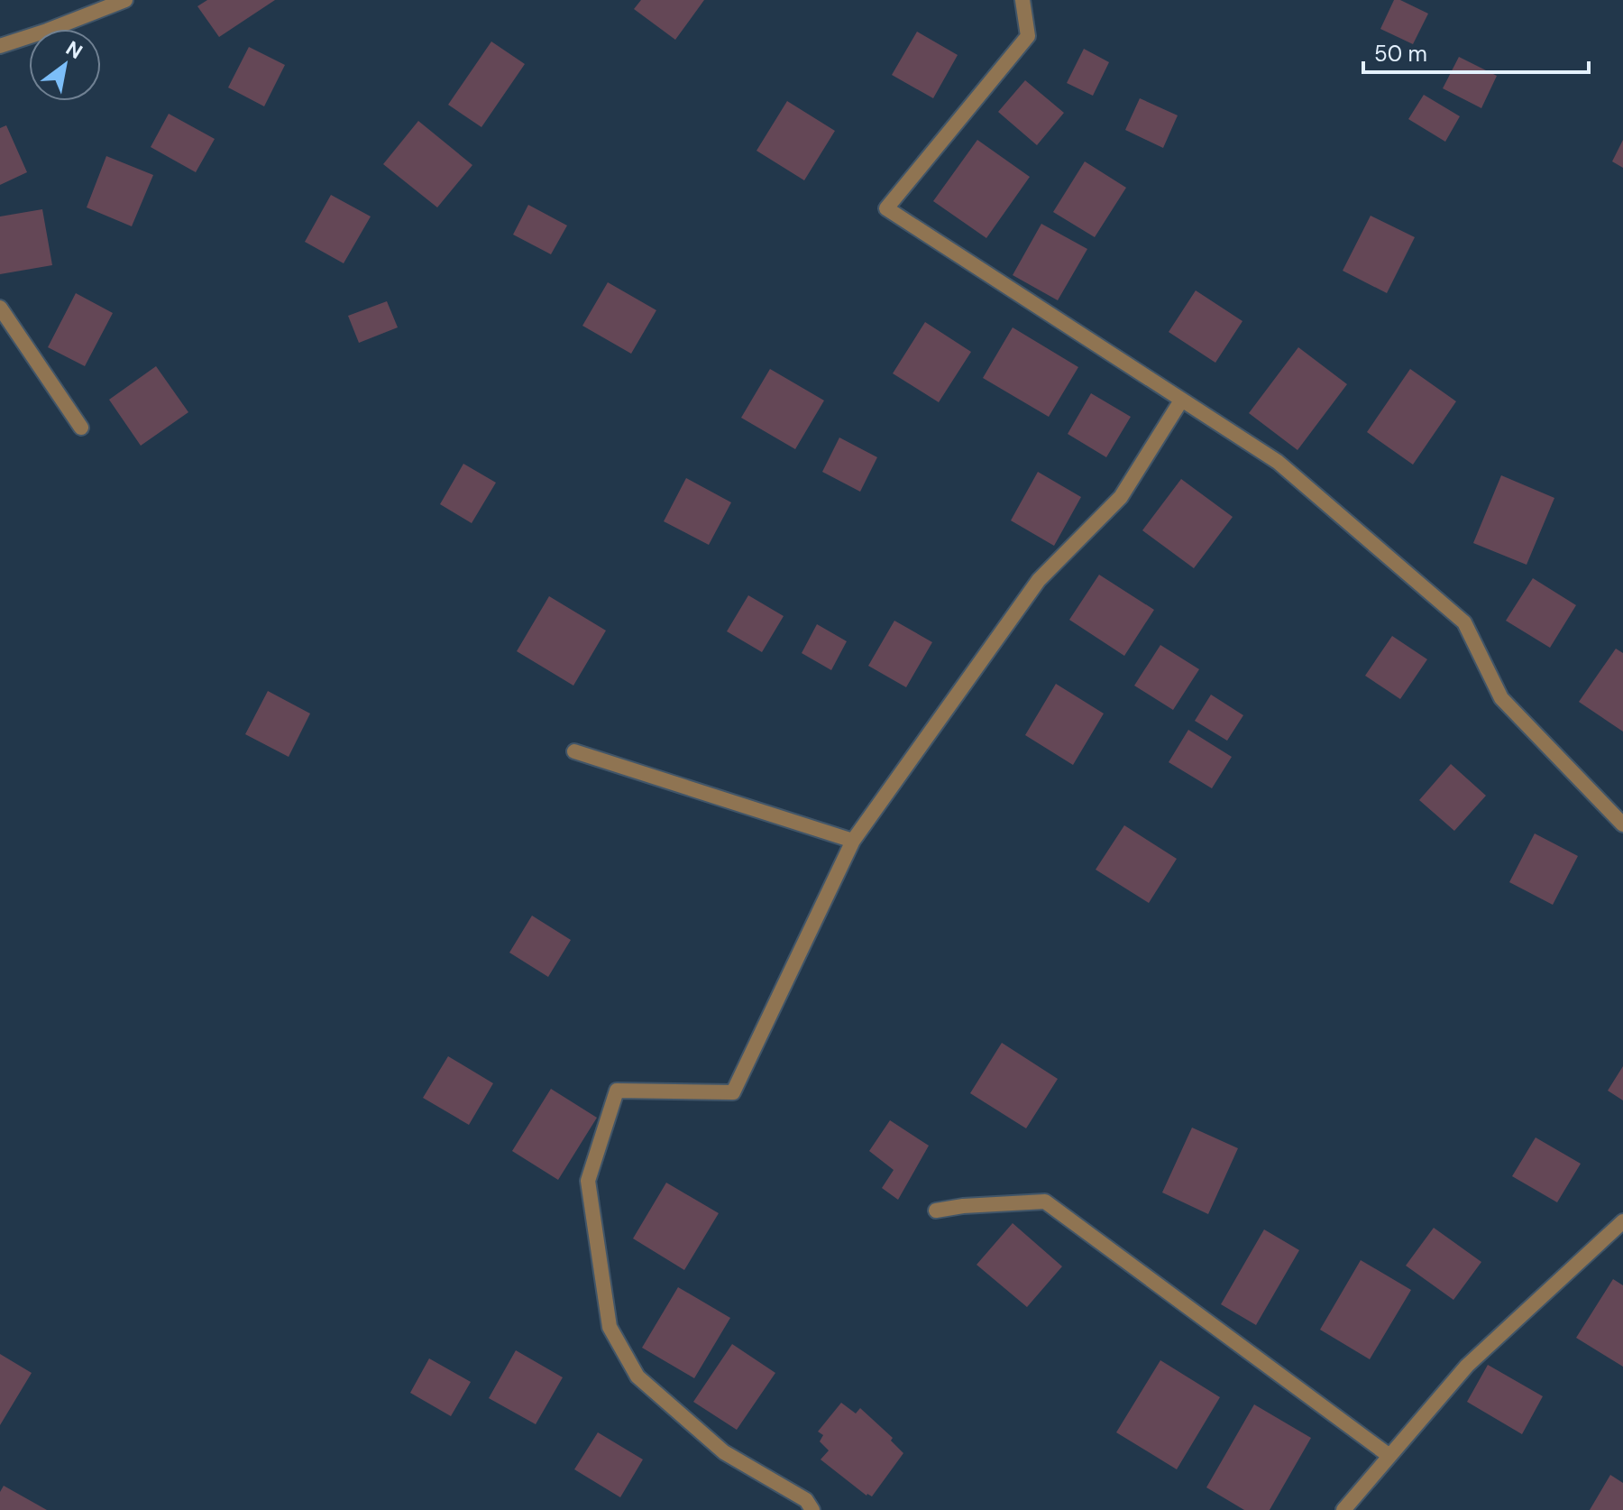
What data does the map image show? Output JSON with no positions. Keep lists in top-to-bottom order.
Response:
{
  "scale_bar": "50 m",
  "north": "top right"
}
